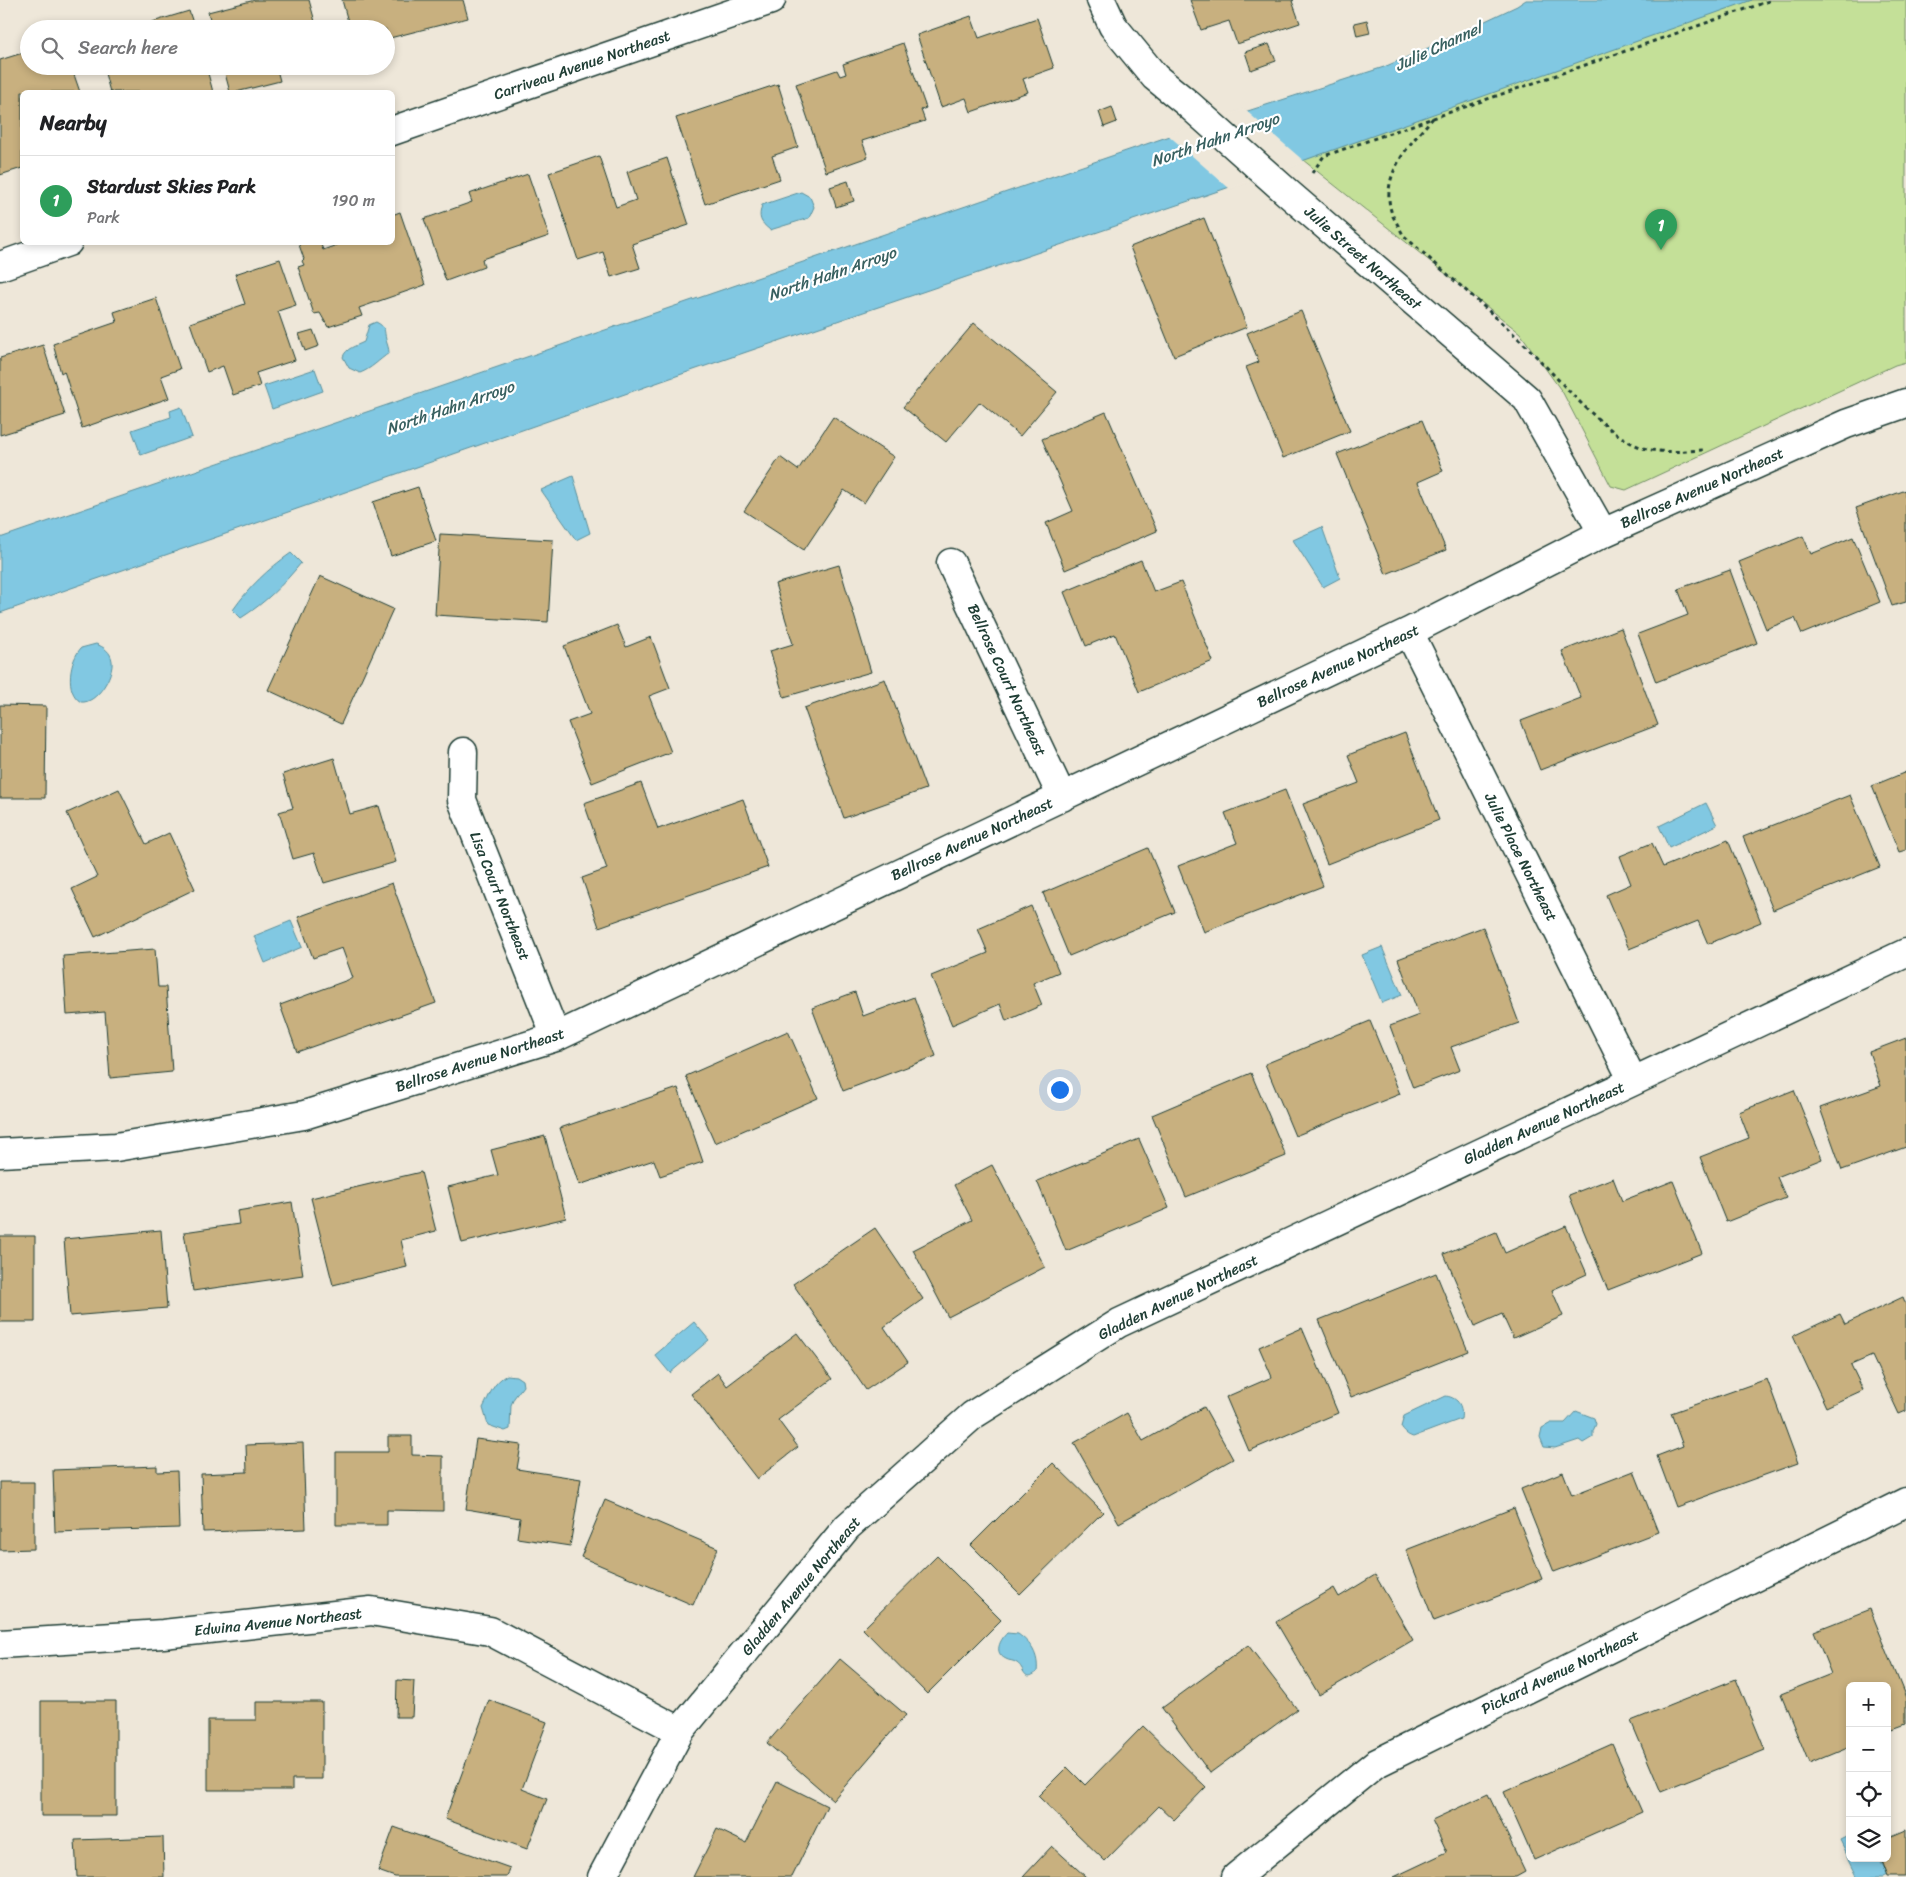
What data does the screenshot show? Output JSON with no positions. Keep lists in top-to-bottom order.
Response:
{
  "streets": {
    "street": [
      "Carriveau Avenue Northeast",
      "Julie Street Northeast",
      "Bellrose Avenue Northeast",
      "Bellrose Court Northeast",
      "Julie Place Northeast",
      "Lisa Court Northeast",
      "Gladden Avenue Northeast",
      "Edwina Avenue Northeast",
      "Pickard Avenue Northeast"
    ]
  },
  "crossings": [
    ["Julie Street Northeast", "Bellrose Avenue Northeast"],
    ["Bellrose Avenue Northeast", "Bellrose Court Northeast"],
    ["Bellrose Avenue Northeast", "Julie Place Northeast"],
    ["Bellrose Avenue Northeast", "Lisa Court Northeast"],
    ["Julie Place Northeast", "Gladden Avenue Northeast"],
    ["Gladden Avenue Northeast", "Edwina Avenue Northeast"]
  ],
  "water": ["Julie Channel", "North Hahn Arroyo"],
  "page": {
    "search": "Search here",
    "heading": "Nearby",
    "list": [
      {
        "mark": "1",
        "name": "Stardust Skies Park",
        "note": "Park",
        "value": "190 m"
      }
    ],
    "pins": "1",
    "map_buttons": ["+", "−"]
  }
}
